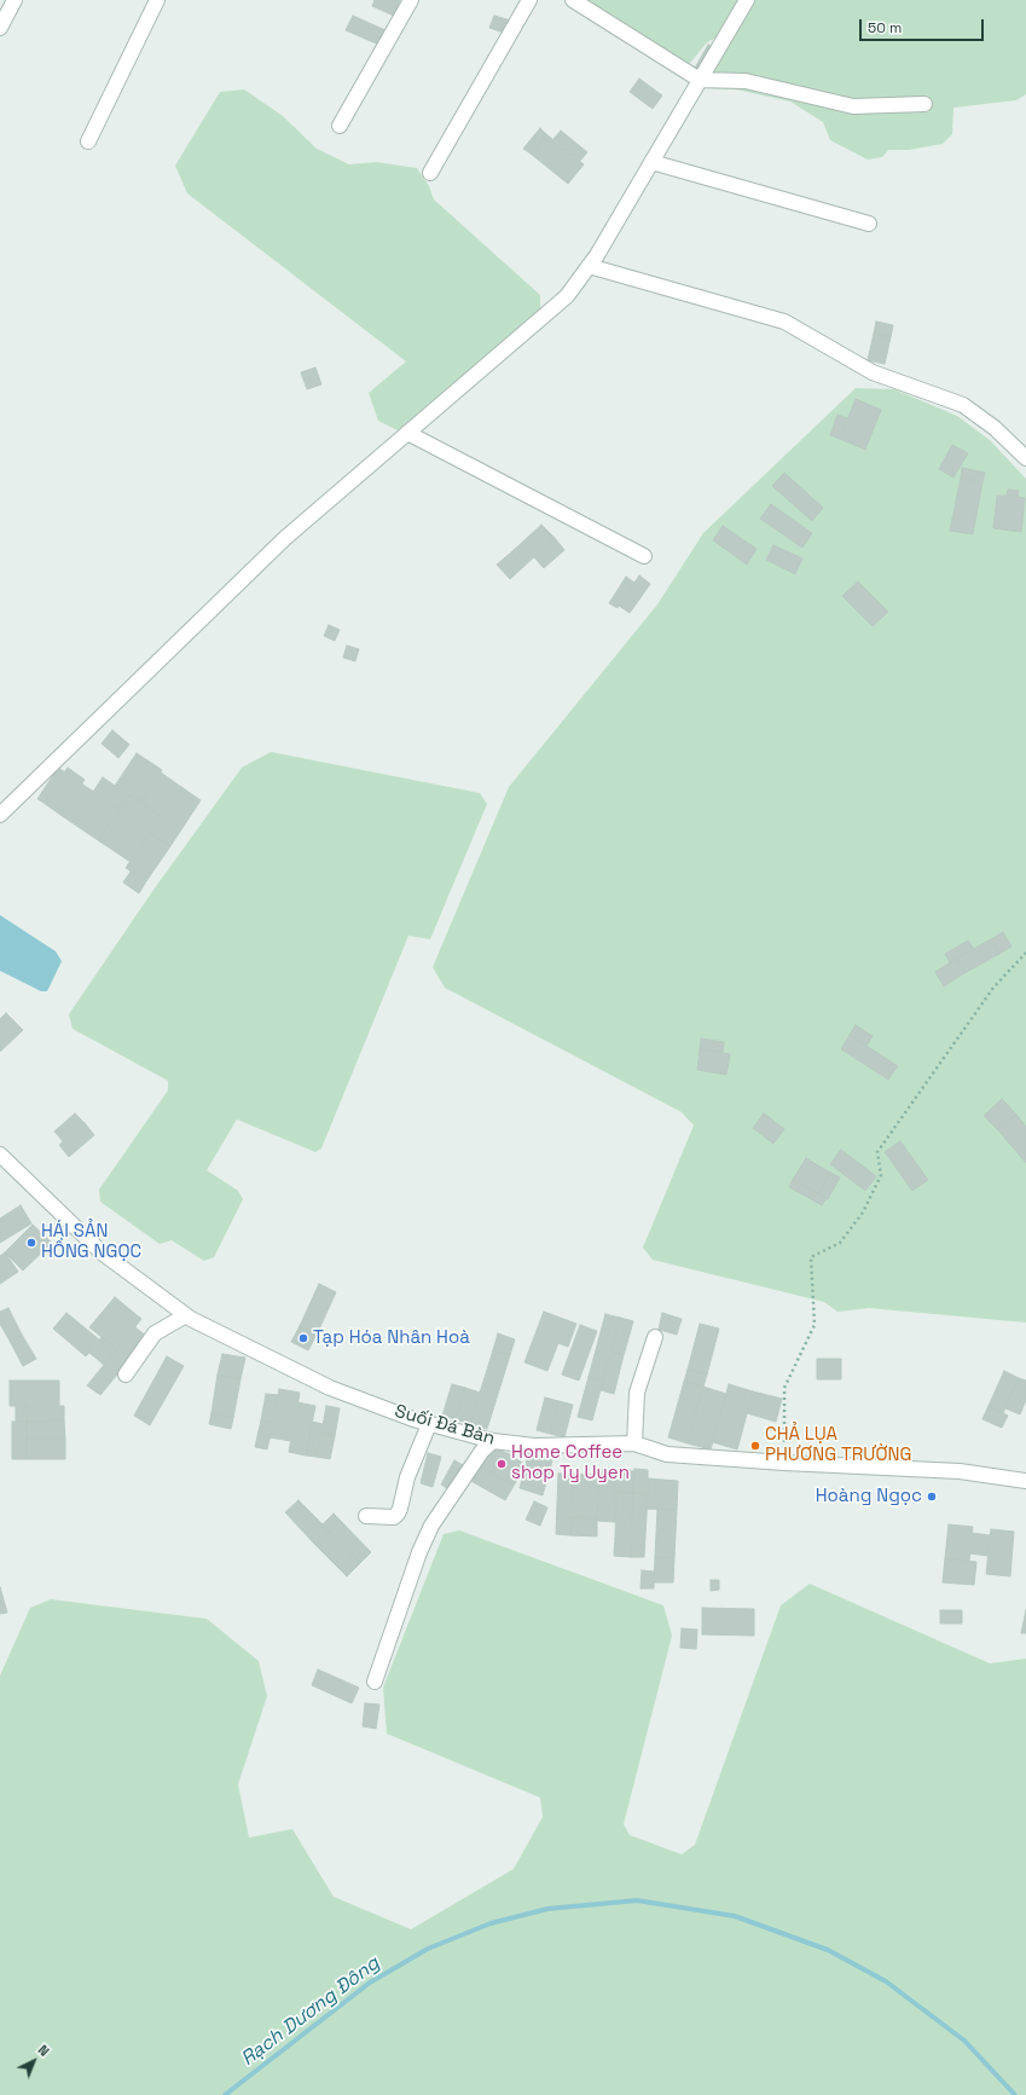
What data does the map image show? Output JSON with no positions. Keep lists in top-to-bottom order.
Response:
{
  "streets": {
    "street": ["Suối Đá Bàn"]
  },
  "water": ["Rạch Dương Đông"],
  "places": [
    "HÁI SẢN HỒNG NGỌC",
    "Tạp Hóa Nhân Hoà",
    "CHẢ LỤA PHƯƠNG TRƯỜNG",
    "Home Coffee shop Ty Uyen",
    "Hoàng Ngọc"
  ],
  "scale_bar": "50 m",
  "north": "top right"
}
